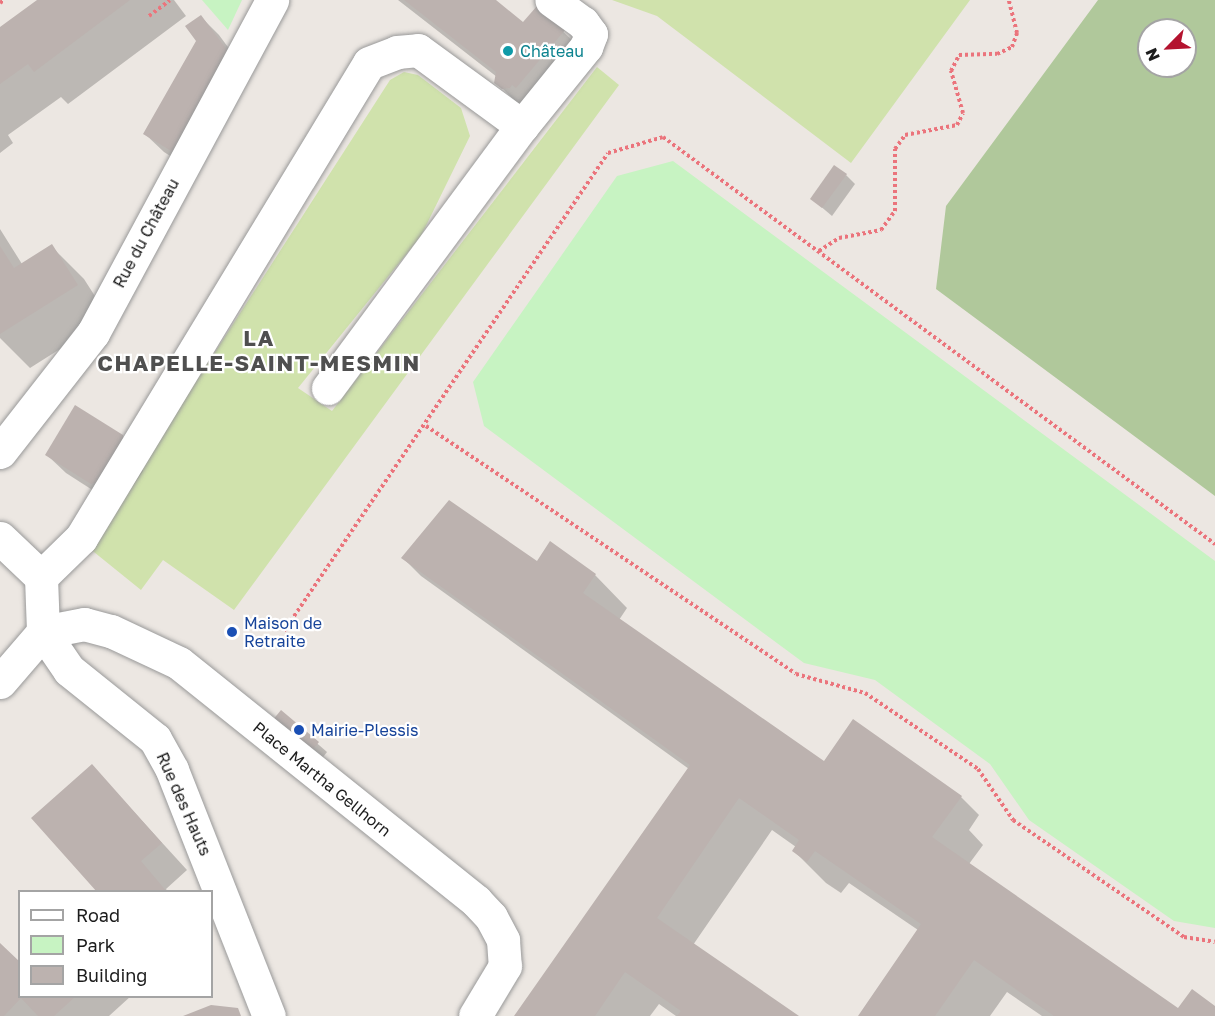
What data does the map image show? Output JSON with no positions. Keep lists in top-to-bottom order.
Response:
{
  "streets": {
    "street": ["Rue du Château", "Place Martha Gellhorn", "Rue des Hauts"]
  },
  "crossings": [
    ["Place Martha Gellhorn", "Rue des Hauts"]
  ],
  "districts": ["LA CHAPELLE-SAINT-MESMIN"],
  "places": ["Château", "Maison de Retraite", "Mairie-Plessis"],
  "legend": ["Road", "Park", "Building"],
  "north": "bottom left"
}
